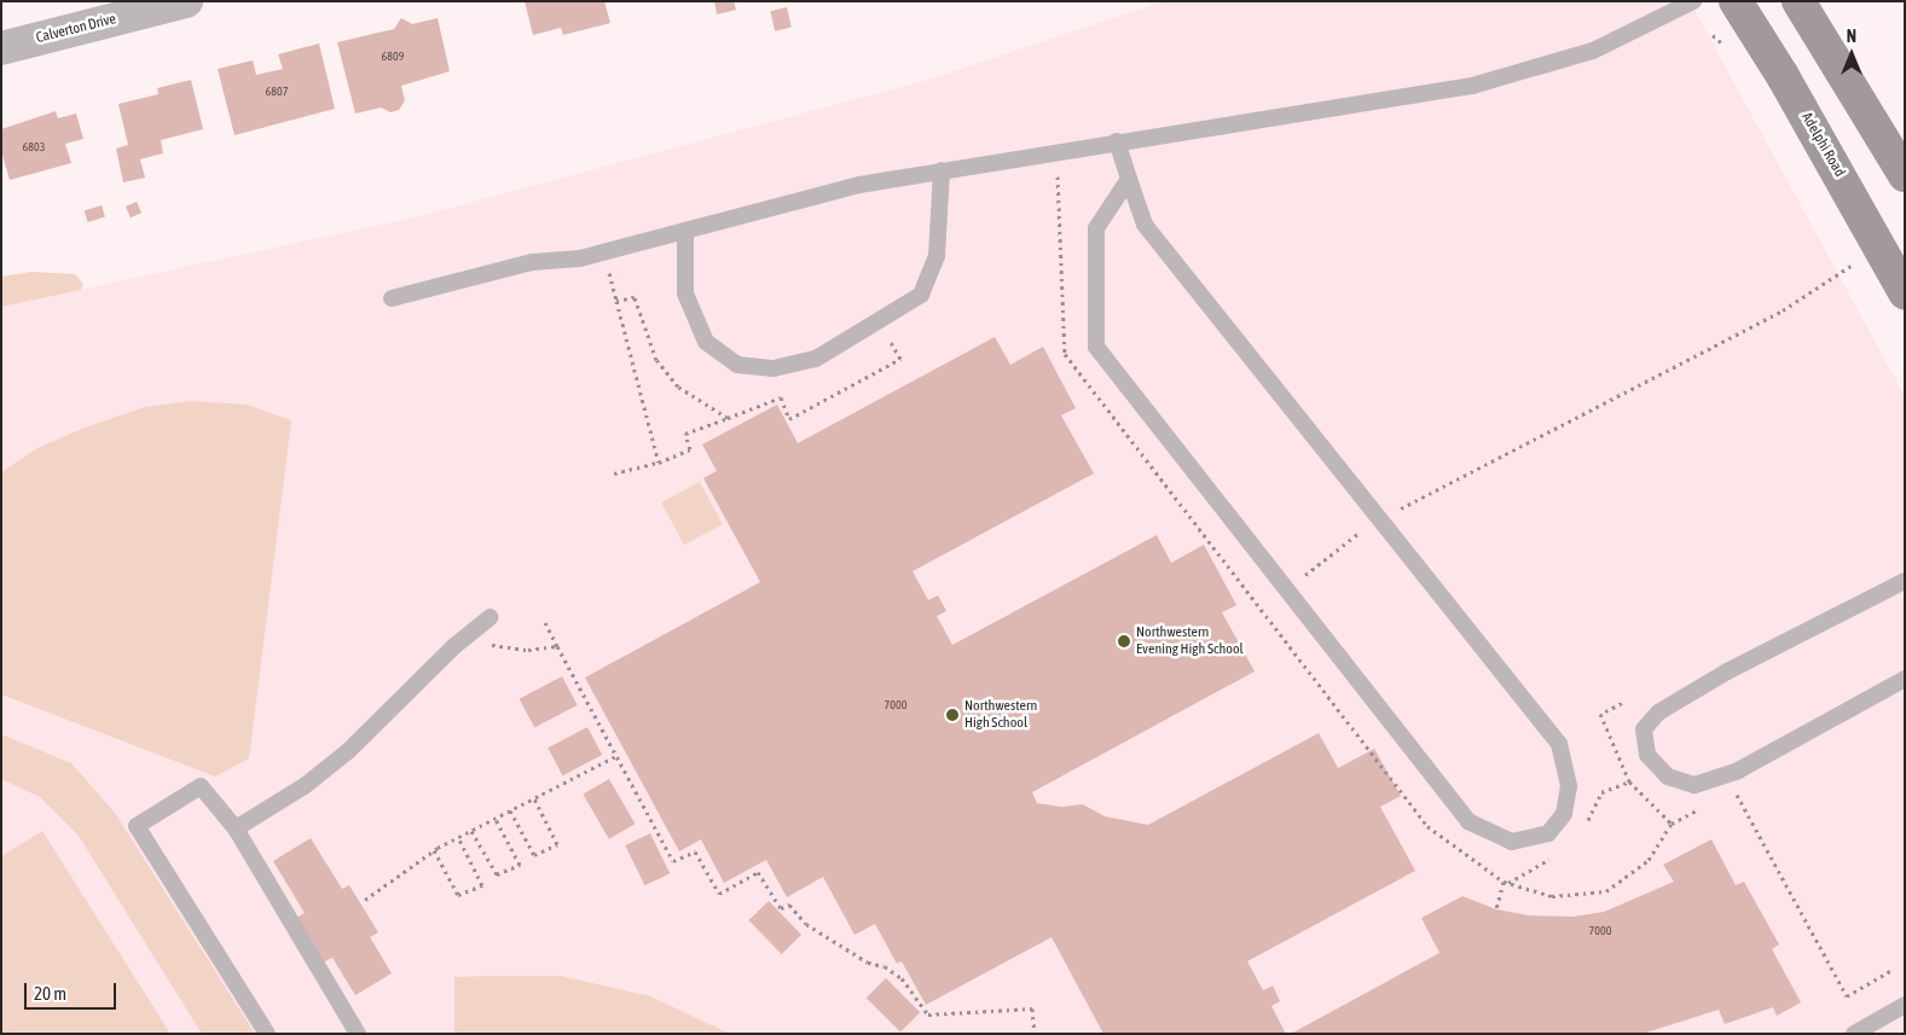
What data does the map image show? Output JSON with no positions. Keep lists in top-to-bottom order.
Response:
{
  "streets": {
    "main road": ["Adelphi Road"],
    "street": ["Calverton Drive"]
  },
  "places": ["Northwestern Evening High School", "Northwestern High School"],
  "house_numbers": [
    "6809",
    "6807",
    "6803",
    "7000",
    "7000"
  ],
  "scale_bar": "20 m",
  "north": "top"
}
